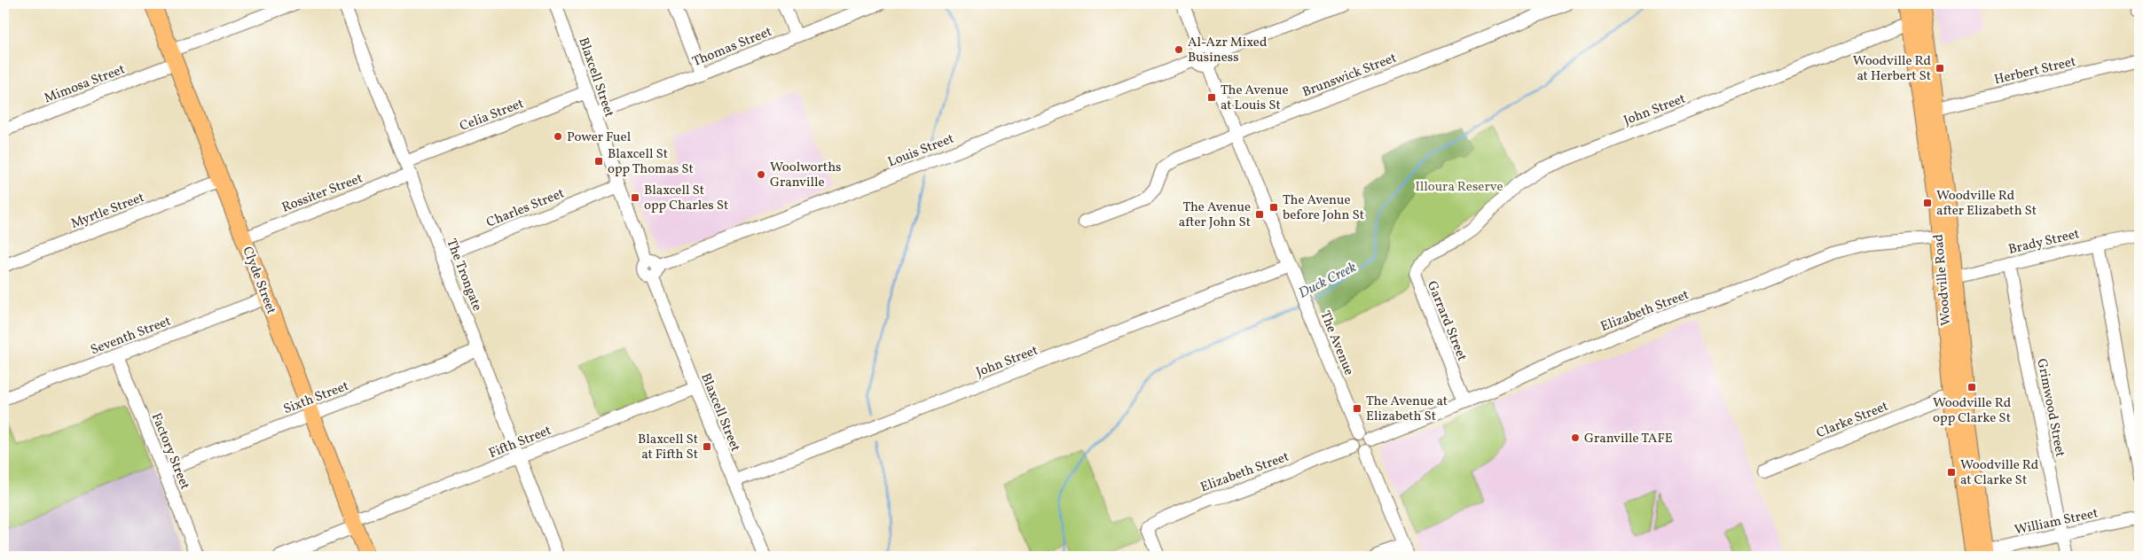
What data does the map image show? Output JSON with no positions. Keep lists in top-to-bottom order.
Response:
{
  "streets": {
    "main road": ["Clyde Street", "Woodville Road"],
    "street": [
      "Thomas Street",
      "Herbert Street",
      "Brunswick Street",
      "Blaxcell Street",
      "Mimosa Street",
      "John Street",
      "Celia Street",
      "Louis Street",
      "Rossiter Street",
      "Charles Street",
      "Myrtle Street",
      "Brady Street",
      "The Trongate",
      "Elizabeth Street",
      "Garrard Street",
      "Seventh Street",
      "The Avenue",
      "Sixth Street",
      "Grimwood Street",
      "Clarke Street",
      "Fifth Street",
      "Factory Street",
      "William Street"
    ]
  },
  "crossings": [
    ["Thomas Street", "Blaxcell Street"],
    ["Herbert Street", "Woodville Road"],
    ["Brunswick Street", "The Avenue"],
    ["Blaxcell Street", "John Street"],
    ["Blaxcell Street", "Celia Street"],
    ["Blaxcell Street", "Louis Street"],
    ["Blaxcell Street", "Charles Street"],
    ["Blaxcell Street", "Fifth Street"],
    ["Mimosa Street", "Clyde Street"],
    ["John Street", "Woodville Road"],
    ["John Street", "Garrard Street"],
    ["John Street", "The Avenue"],
    ["Celia Street", "The Trongate"],
    ["Louis Street", "The Avenue"],
    ["Rossiter Street", "The Trongate"],
    ["Rossiter Street", "Clyde Street"],
    ["Charles Street", "The Trongate"],
    ["Myrtle Street", "Clyde Street"],
    ["Brady Street", "Woodville Road"],
    ["Brady Street", "Grimwood Street"],
    ["The Trongate", "Sixth Street"],
    ["The Trongate", "Fifth Street"],
    ["Clyde Street", "Seventh Street"],
    ["Clyde Street", "Sixth Street"],
    ["Clyde Street", "Fifth Street"],
    ["Woodville Road", "Elizabeth Street"],
    ["Woodville Road", "Clarke Street"],
    ["Woodville Road", "William Street"],
    ["Elizabeth Street", "Garrard Street"],
    ["Elizabeth Street", "The Avenue"],
    ["Seventh Street", "Factory Street"],
    ["Sixth Street", "Factory Street"],
    ["Grimwood Street", "William Street"]
  ],
  "water": ["Duck Creek"],
  "parks": ["Illoura Reserve"],
  "places": {
    "other": [
      "Al-Azr Mixed Business",
      "Power Fuel",
      "Woolworths Granville",
      "Granville TAFE"
    ],
    "transit": [
      "Woodville Rd at Herbert St",
      "The Avenue at Louis St",
      "Blaxcell St opp Thomas St",
      "Blaxcell St opp Charles St",
      "Woodville Rd after Elizabeth St",
      "The Avenue before John St",
      "The Avenue after John St",
      "Woodville Rd opp Clarke St",
      "The Avenue at Elizabeth St",
      "Blaxcell St at Fifth St",
      "Woodville Rd at Clarke St"
    ]
  }
}
